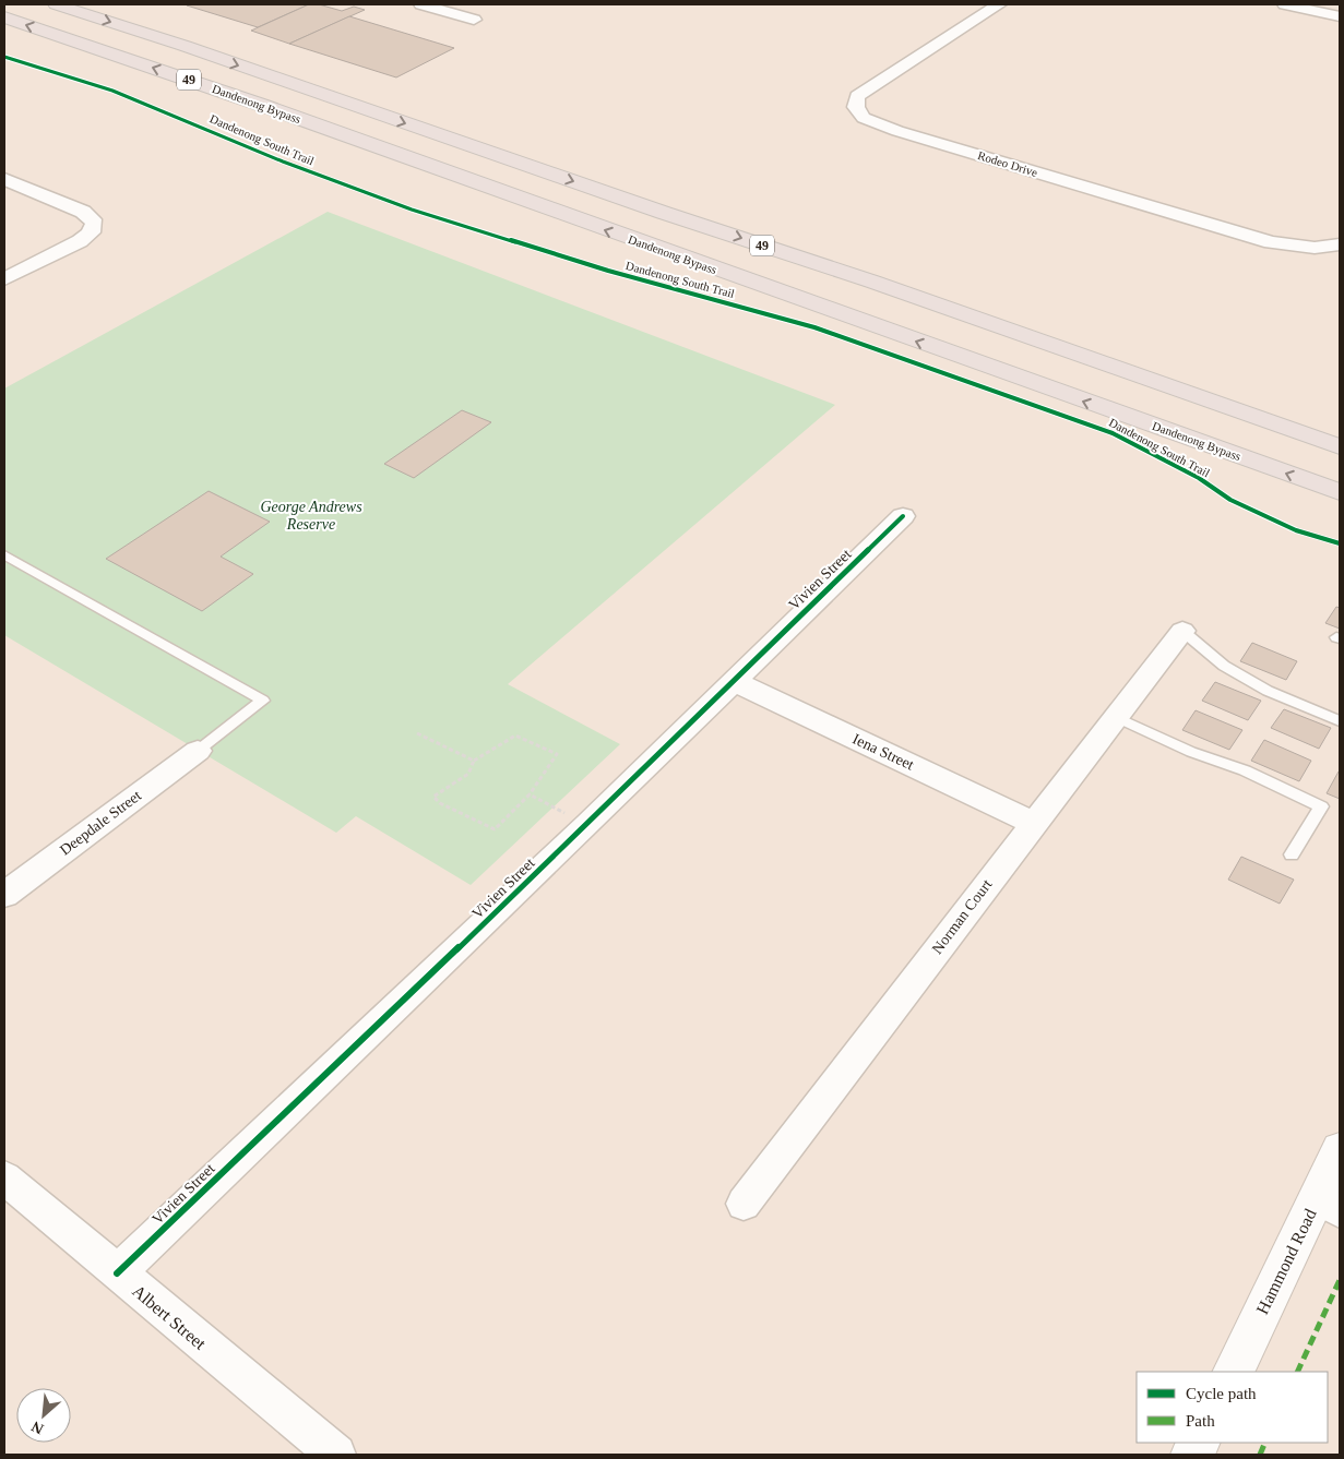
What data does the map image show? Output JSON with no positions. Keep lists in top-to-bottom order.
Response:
{
  "streets": {
    "highway": ["49", "Dandenong Bypass"],
    "main road": ["Hammond Road"],
    "street": [
      "Rodeo Drive",
      "Vivien Street",
      "Iena Street",
      "Deepdale Street",
      "Norman Court",
      "Albert Street"
    ],
    "cycle path": ["Dandenong South Trail"]
  },
  "crossings": [
    ["Vivien Street", "Iena Street"],
    ["Vivien Street", "Albert Street"],
    ["Iena Street", "Norman Court"]
  ],
  "parks": ["George Andrews Reserve"],
  "legend": ["Cycle path", "Path"],
  "north": "bottom left"
}
